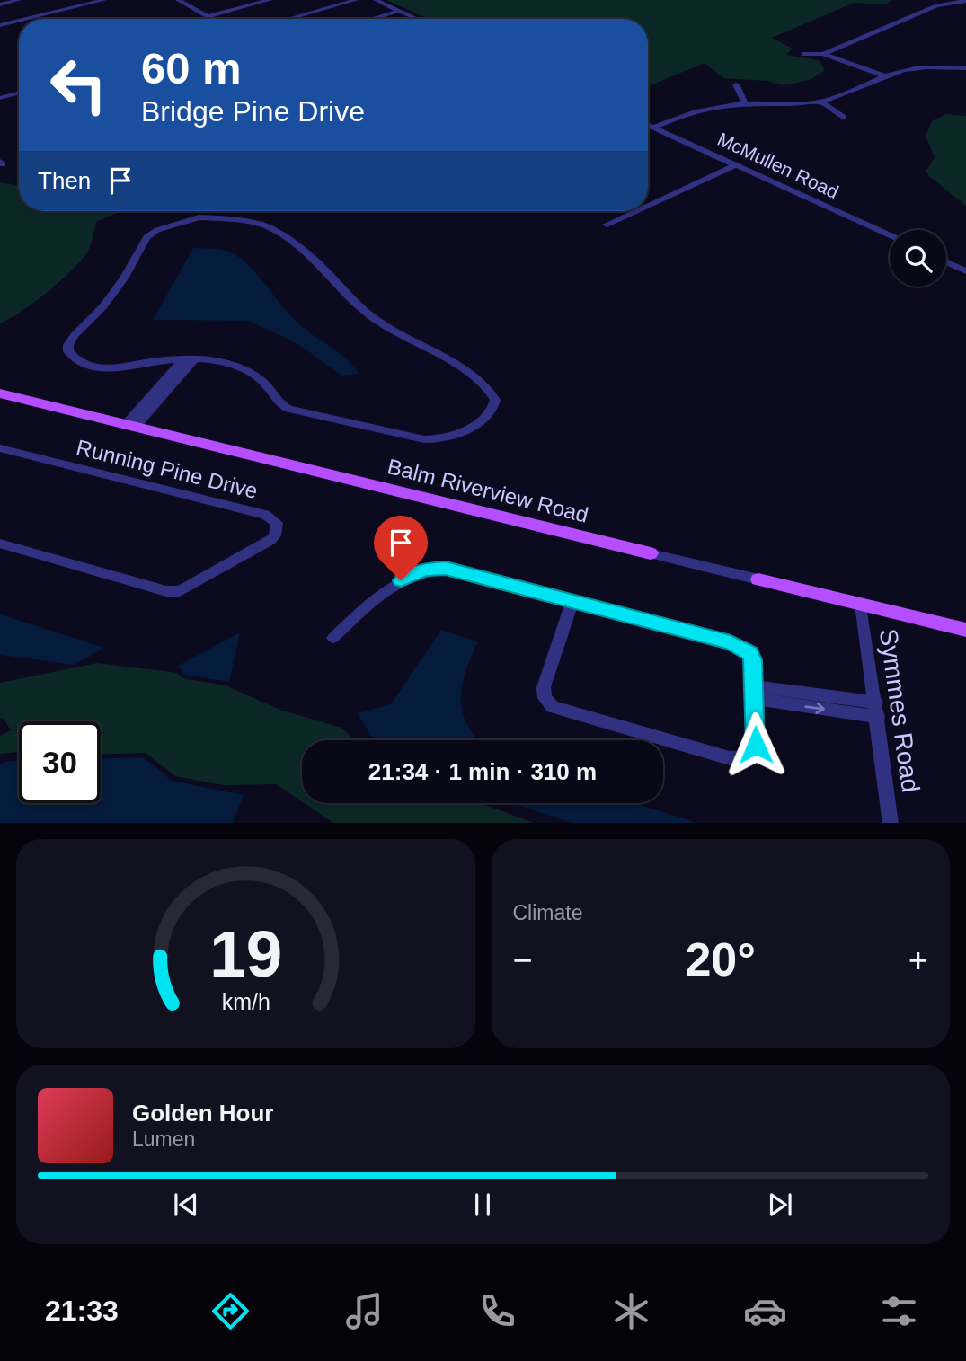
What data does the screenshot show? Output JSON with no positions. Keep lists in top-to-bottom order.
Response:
{
  "streets": {
    "main road": ["Balm Riverview Road"],
    "street": ["McMullen Road", "Running Pine Drive", "Symmes Road"]
  },
  "crossings": [
    ["Balm Riverview Road", "Symmes Road"]
  ],
  "page": {
    "turn": ["60 m", "Bridge Pine Drive"],
    "then": "Then",
    "limit": "30",
    "trip": "21:34 · 1 min · 310 m",
    "tile": "Climate",
    "heat": ["−", "20°", "+"],
    "song": ["Golden Hour", "Lumen"],
    "tabs": "21:33",
    "gauge": ["19", "km/h"]
  }
}
